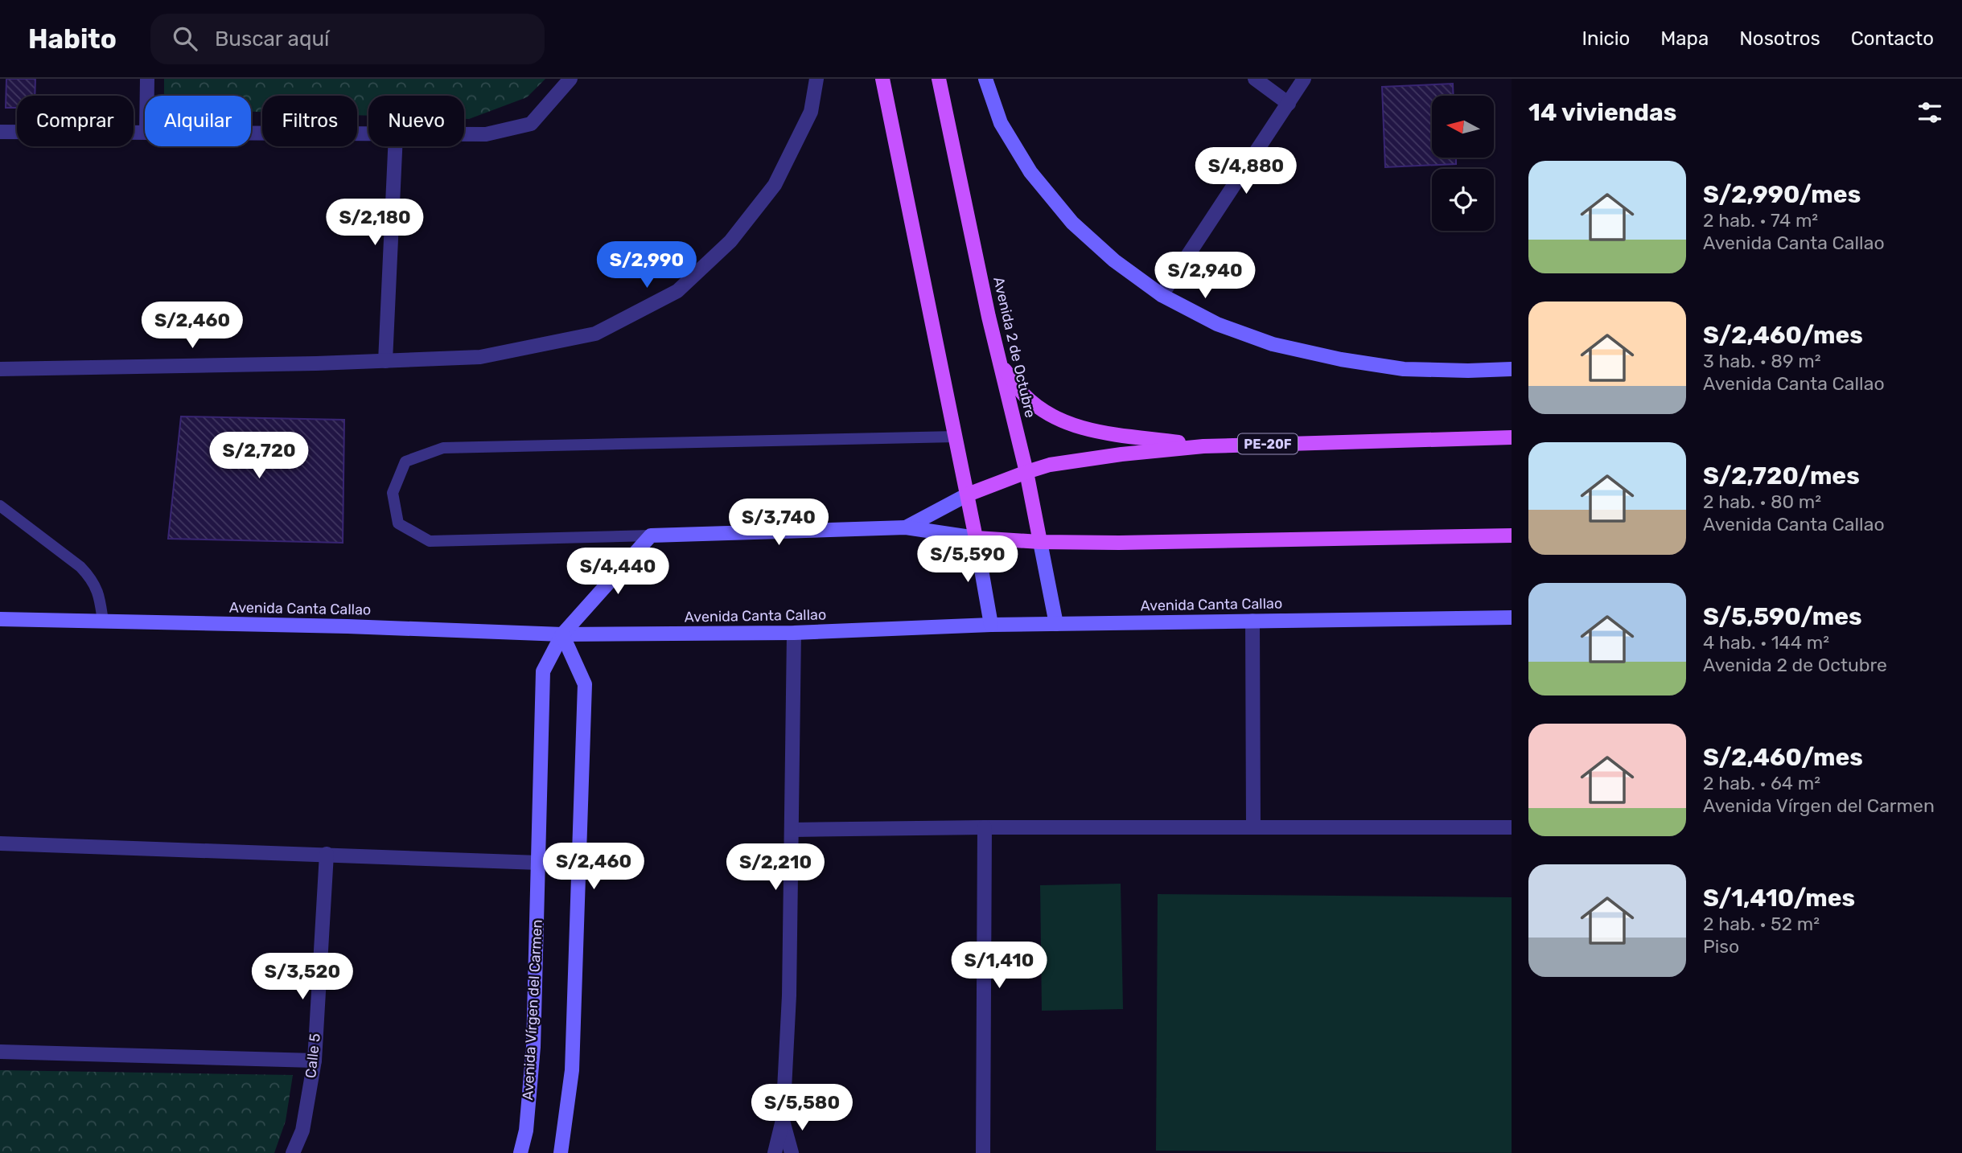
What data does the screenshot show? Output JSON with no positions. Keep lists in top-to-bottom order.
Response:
{
  "streets": {
    "main road": ["Avenida 2 de Octubre", "PE-20F"],
    "street": ["Avenida Canta Callao", "Avenida Vírgen del Carmen", "Calle 5"]
  },
  "crossings": [
    ["Avenida 2 de Octubre", "PE-20F"],
    ["Avenida 2 de Octubre", "Avenida Canta Callao"],
    ["PE-20F", "Avenida Vírgen del Carmen"],
    ["Avenida Canta Callao", "Avenida Vírgen del Carmen"]
  ],
  "north": "left",
  "page": {
    "header": "Habito",
    "search": "Buscar aquí",
    "nav": [
      "Inicio",
      "Mapa",
      "Nosotros",
      "Contacto"
    ],
    "heading": "14 viviendas",
    "chip": [
      "Comprar",
      "Alquilar",
      "Filtros",
      "Nuevo"
    ],
    "list": [
      {
        "name": "S/2,990/mes",
        "note": "2 hab. · 74 m² · Avenida Canta Callao"
      },
      {
        "name": "S/2,460/mes",
        "note": "3 hab. · 89 m² · Avenida Canta Callao"
      },
      {
        "name": "S/2,720/mes",
        "note": "2 hab. · 80 m² · Avenida Canta Callao"
      },
      {
        "name": "S/5,590/mes",
        "note": "4 hab. · 144 m² · Avenida 2 de Octubre"
      },
      {
        "name": "S/2,460/mes",
        "note": "2 hab. · 64 m² · Avenida Vírgen del Carmen"
      },
      {
        "name": "S/1,410/mes",
        "note": "2 hab. · 52 m² · Piso"
      }
    ],
    "price": [
      "S/4,880",
      "S/2,180",
      "S/2,990",
      "S/2,940",
      "S/2,460",
      "S/2,720",
      "S/3,740",
      "S/5,590",
      "S/4,440",
      "S/2,460",
      "S/2,210",
      "S/1,410",
      "S/3,520",
      "S/5,580"
    ]
  }
}
